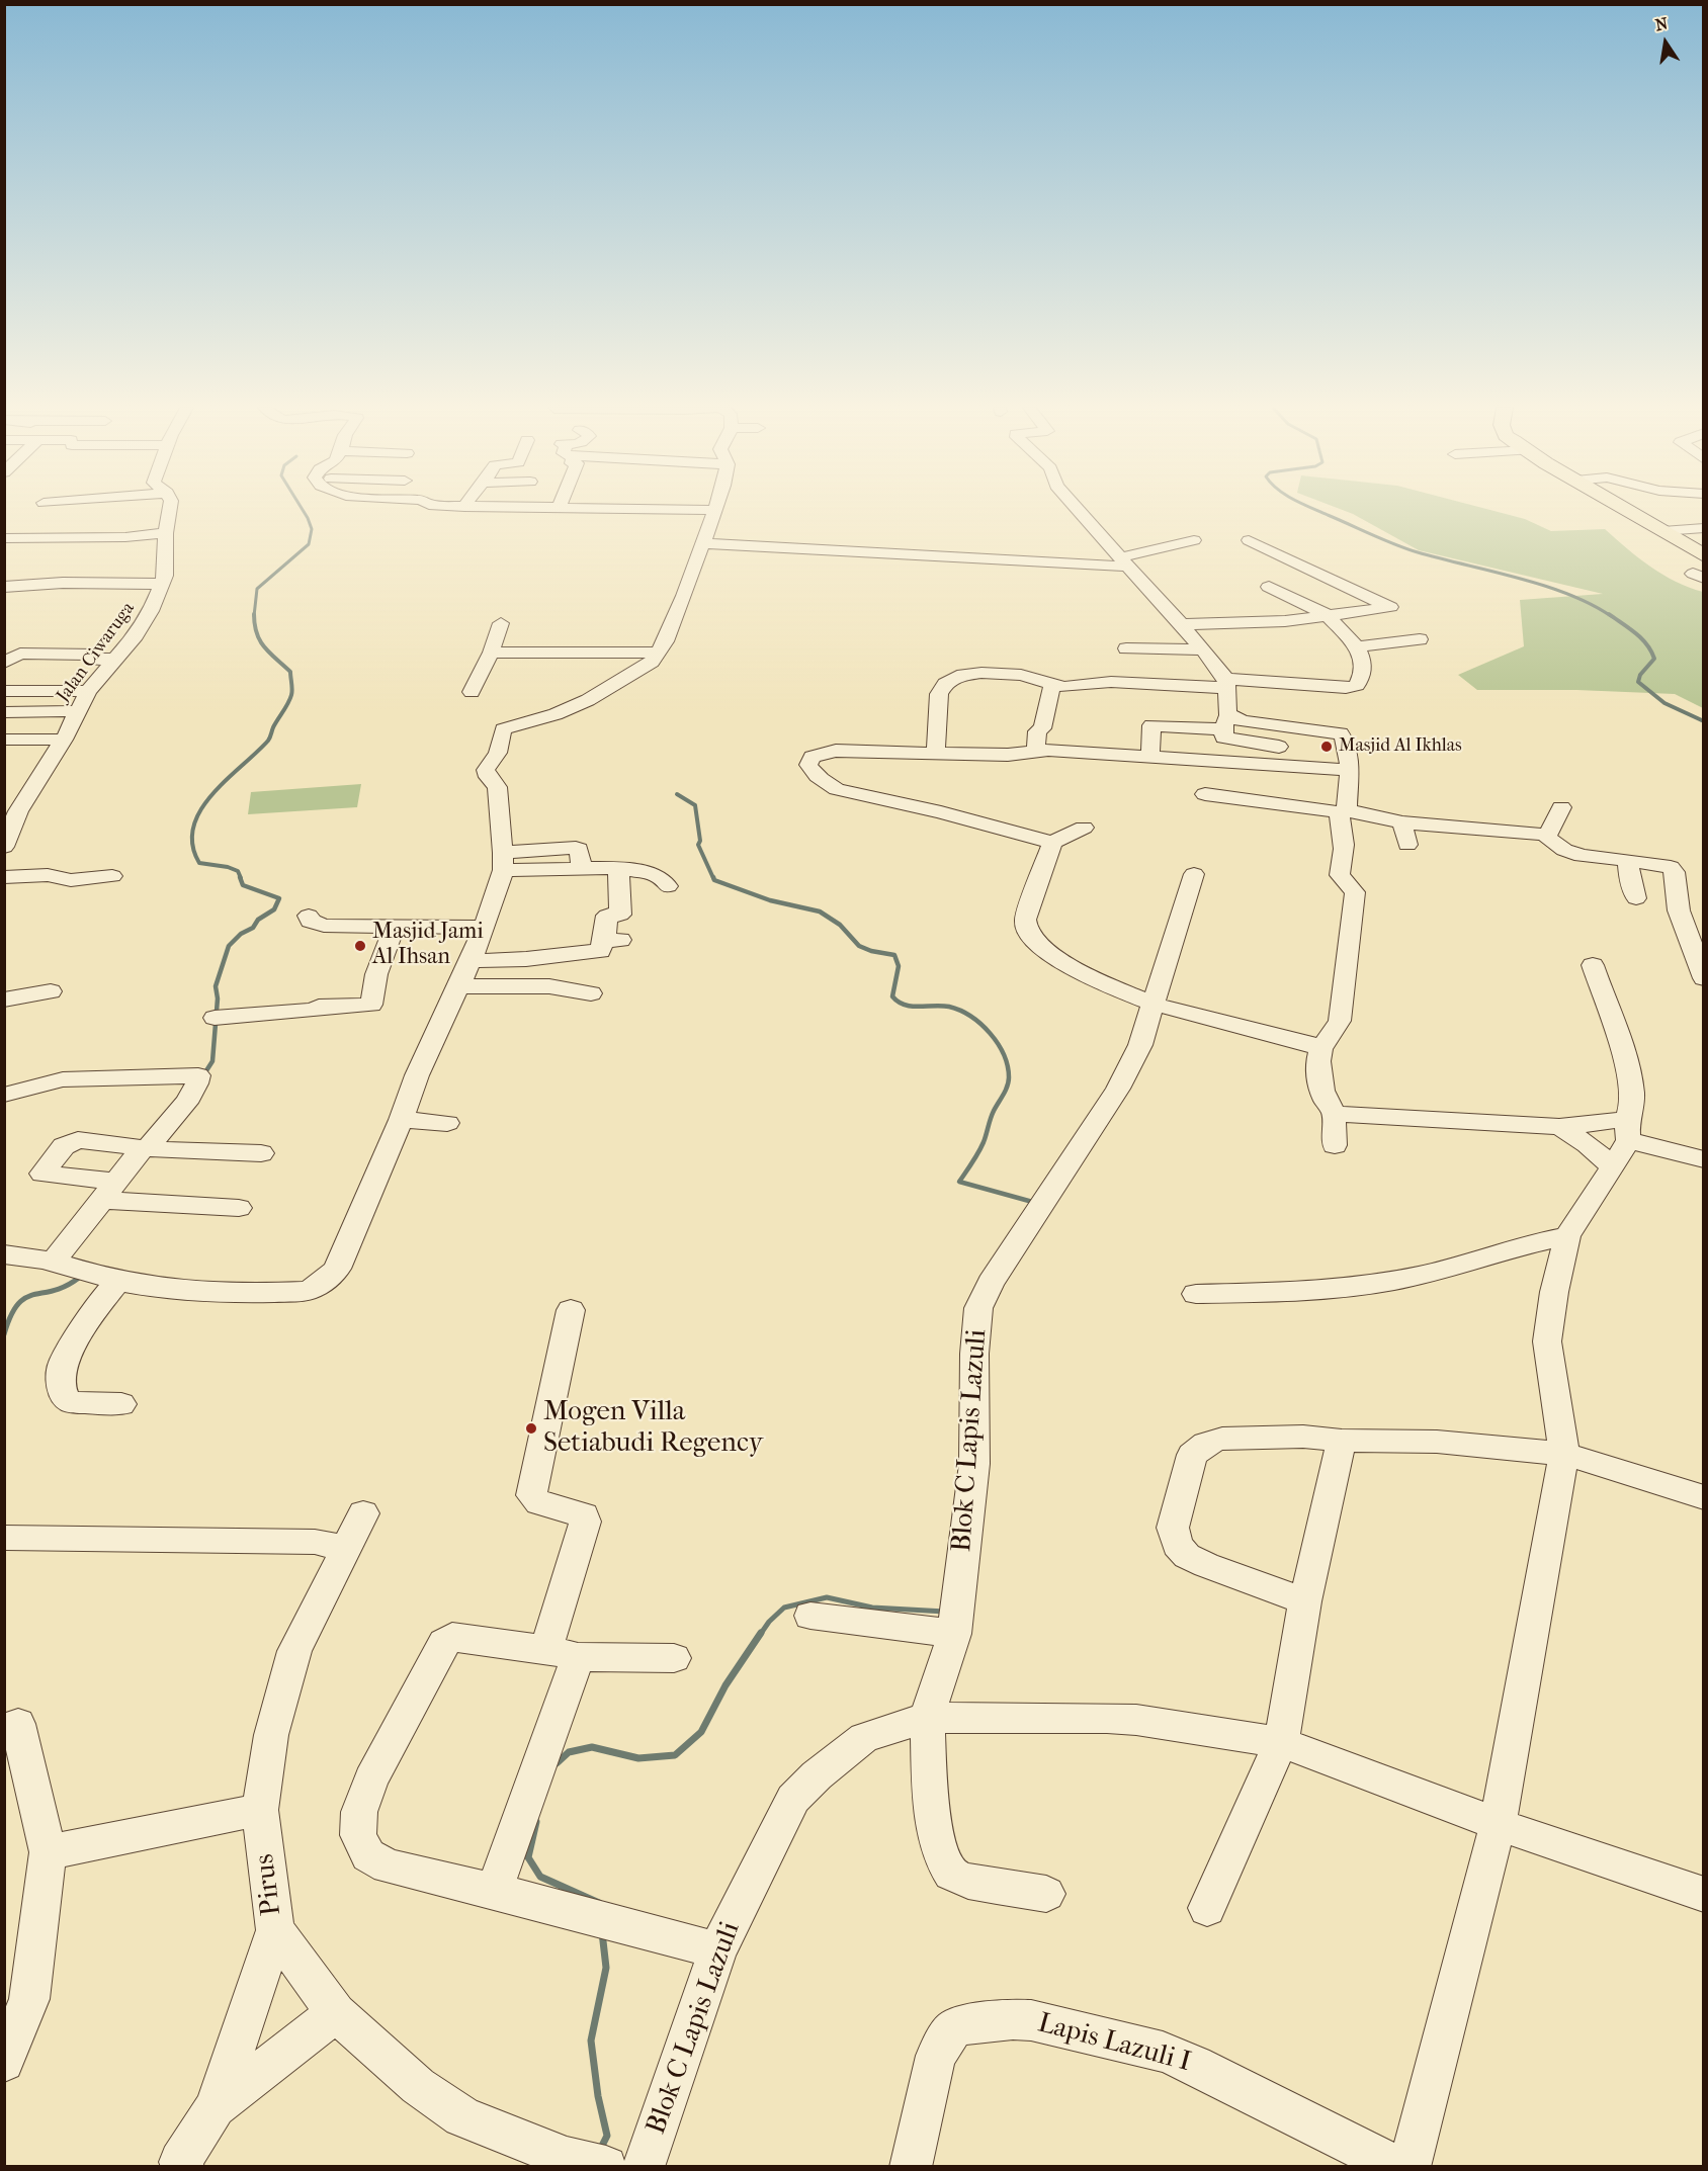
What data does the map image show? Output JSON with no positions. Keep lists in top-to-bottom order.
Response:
{
  "streets": {
    "street": [
      "Jalan Ciwaruga",
      "Blok C Lapis Lazuli",
      "Pirus",
      "Lapis Lazuli I"
    ]
  },
  "places": ["Masjid Al Ikhlas", "Masjid Jami Al Ihsan", "Mogen Villa Setiabudi Regency"],
  "north": "top"
}
